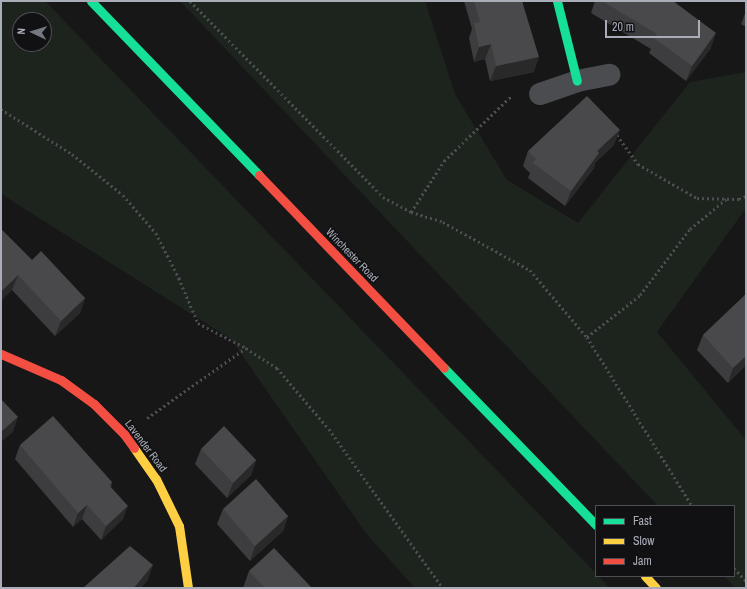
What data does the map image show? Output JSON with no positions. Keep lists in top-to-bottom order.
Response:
{
  "streets": {
    "main road": ["Winchester Road", "Lavender Road"]
  },
  "legend": ["Fast", "Slow", "Jam"],
  "scale_bar": "20 m",
  "north": "left"
}
